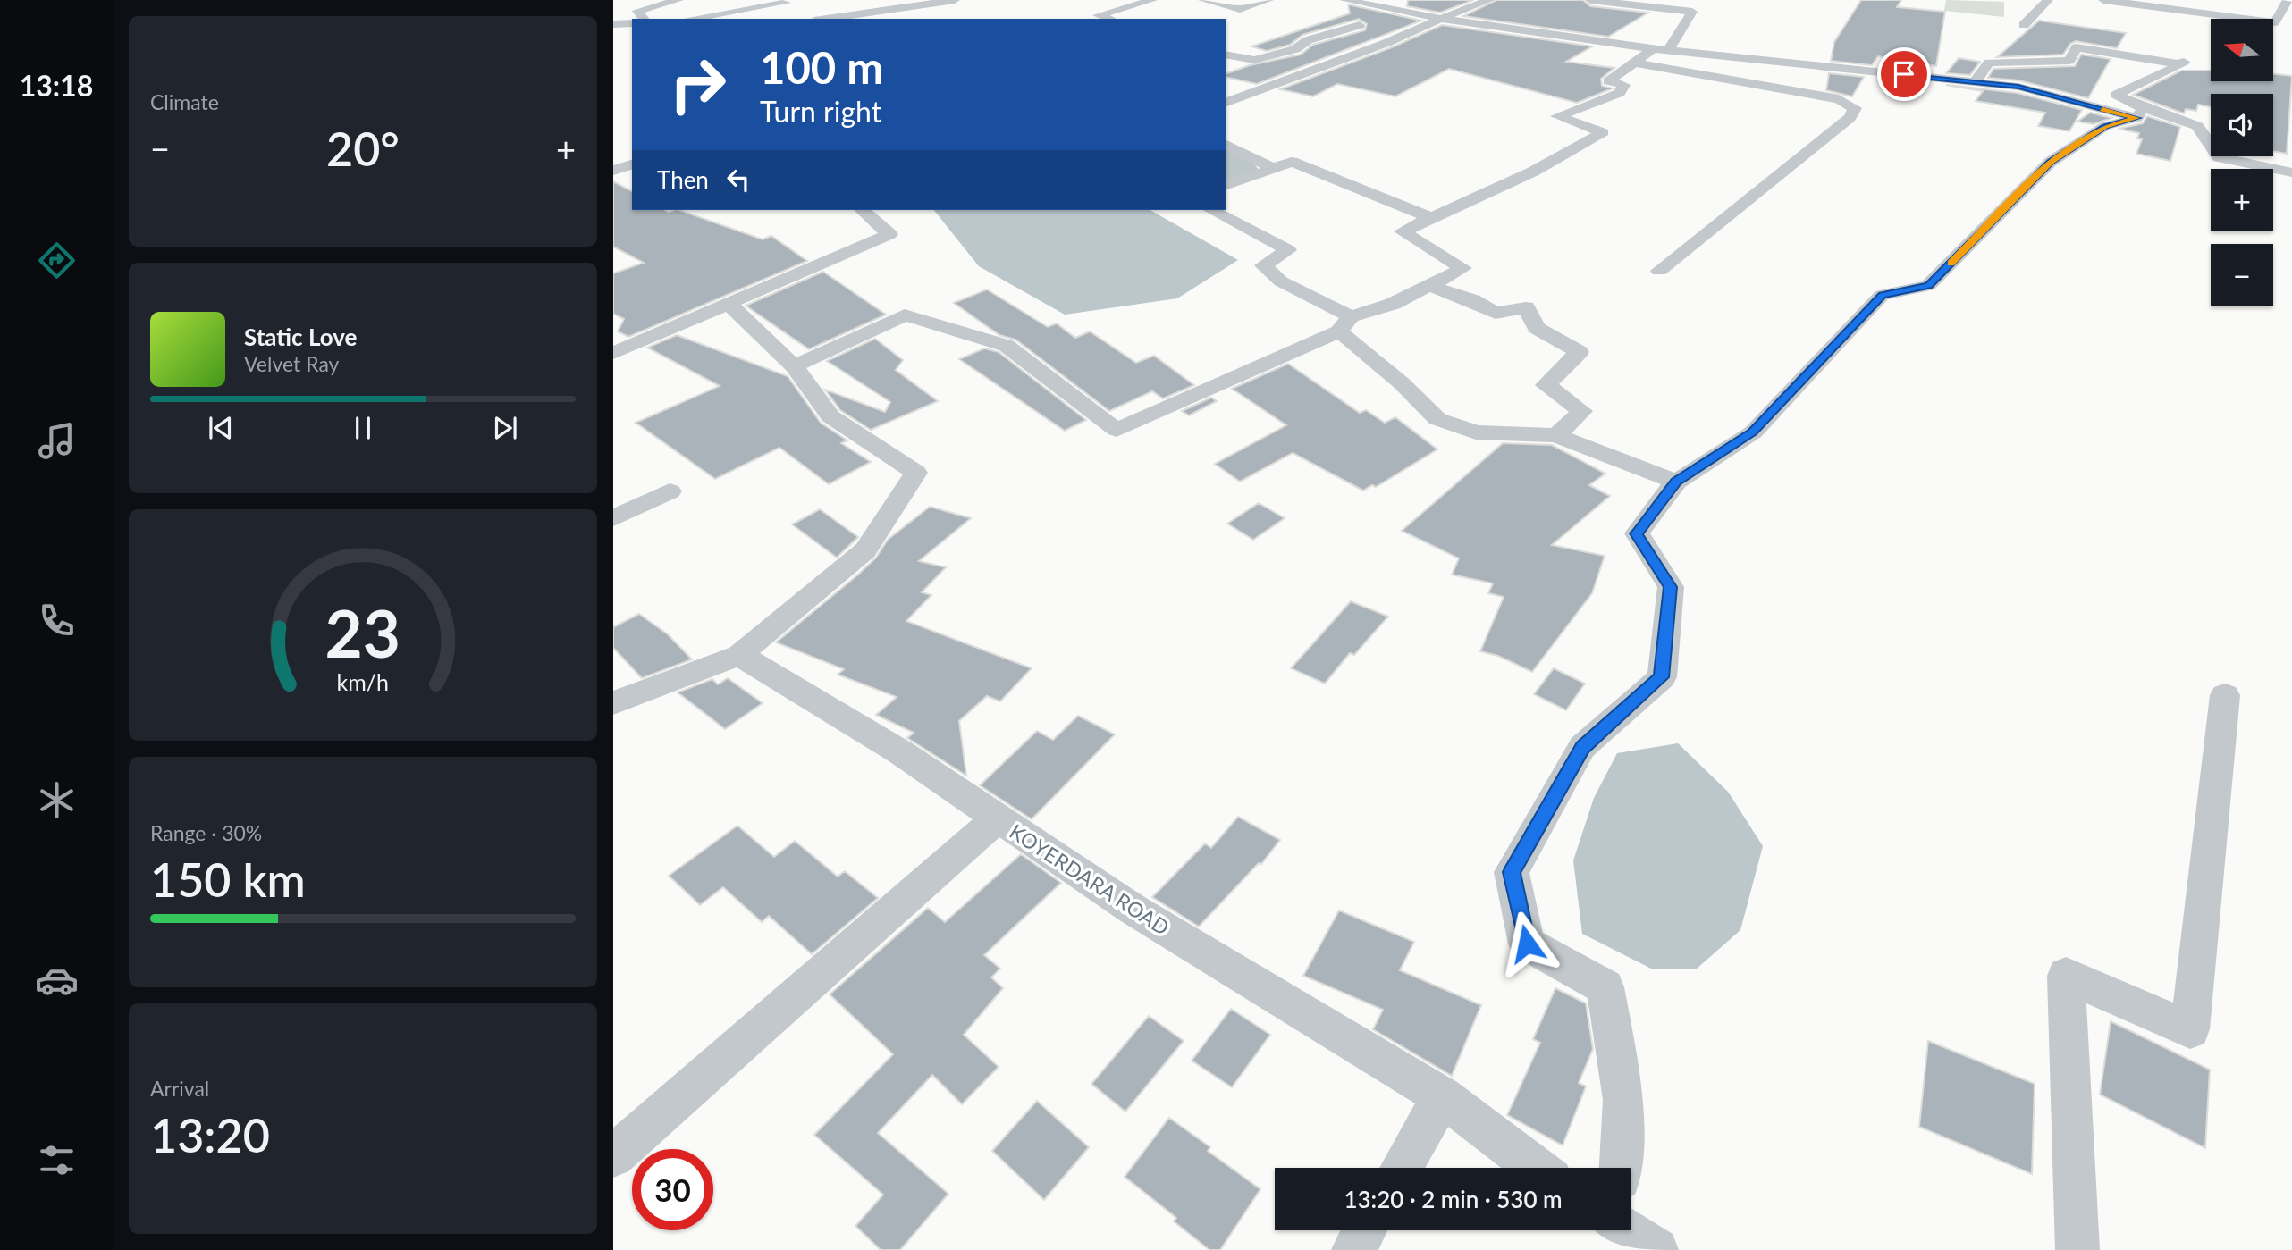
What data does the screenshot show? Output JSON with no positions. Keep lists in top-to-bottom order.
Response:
{
  "streets": {
    "street": ["KOYERDARA ROAD"]
  },
  "north": "left",
  "page": {
    "tabs": "13:18",
    "tile": [
      "Climate",
      ["Range · 30%", "150 km"],
      ["Arrival", "13:20"]
    ],
    "map_buttons": ["+", "−"],
    "turn": ["100 m", "Turn right"],
    "heat": ["−", "20°", "+"],
    "then": "Then",
    "song": ["Static Love", "Velvet Ray"],
    "limit": "30",
    "trip": "13:20 · 2 min · 530 m",
    "gauge": ["23", "km/h"]
  }
}
